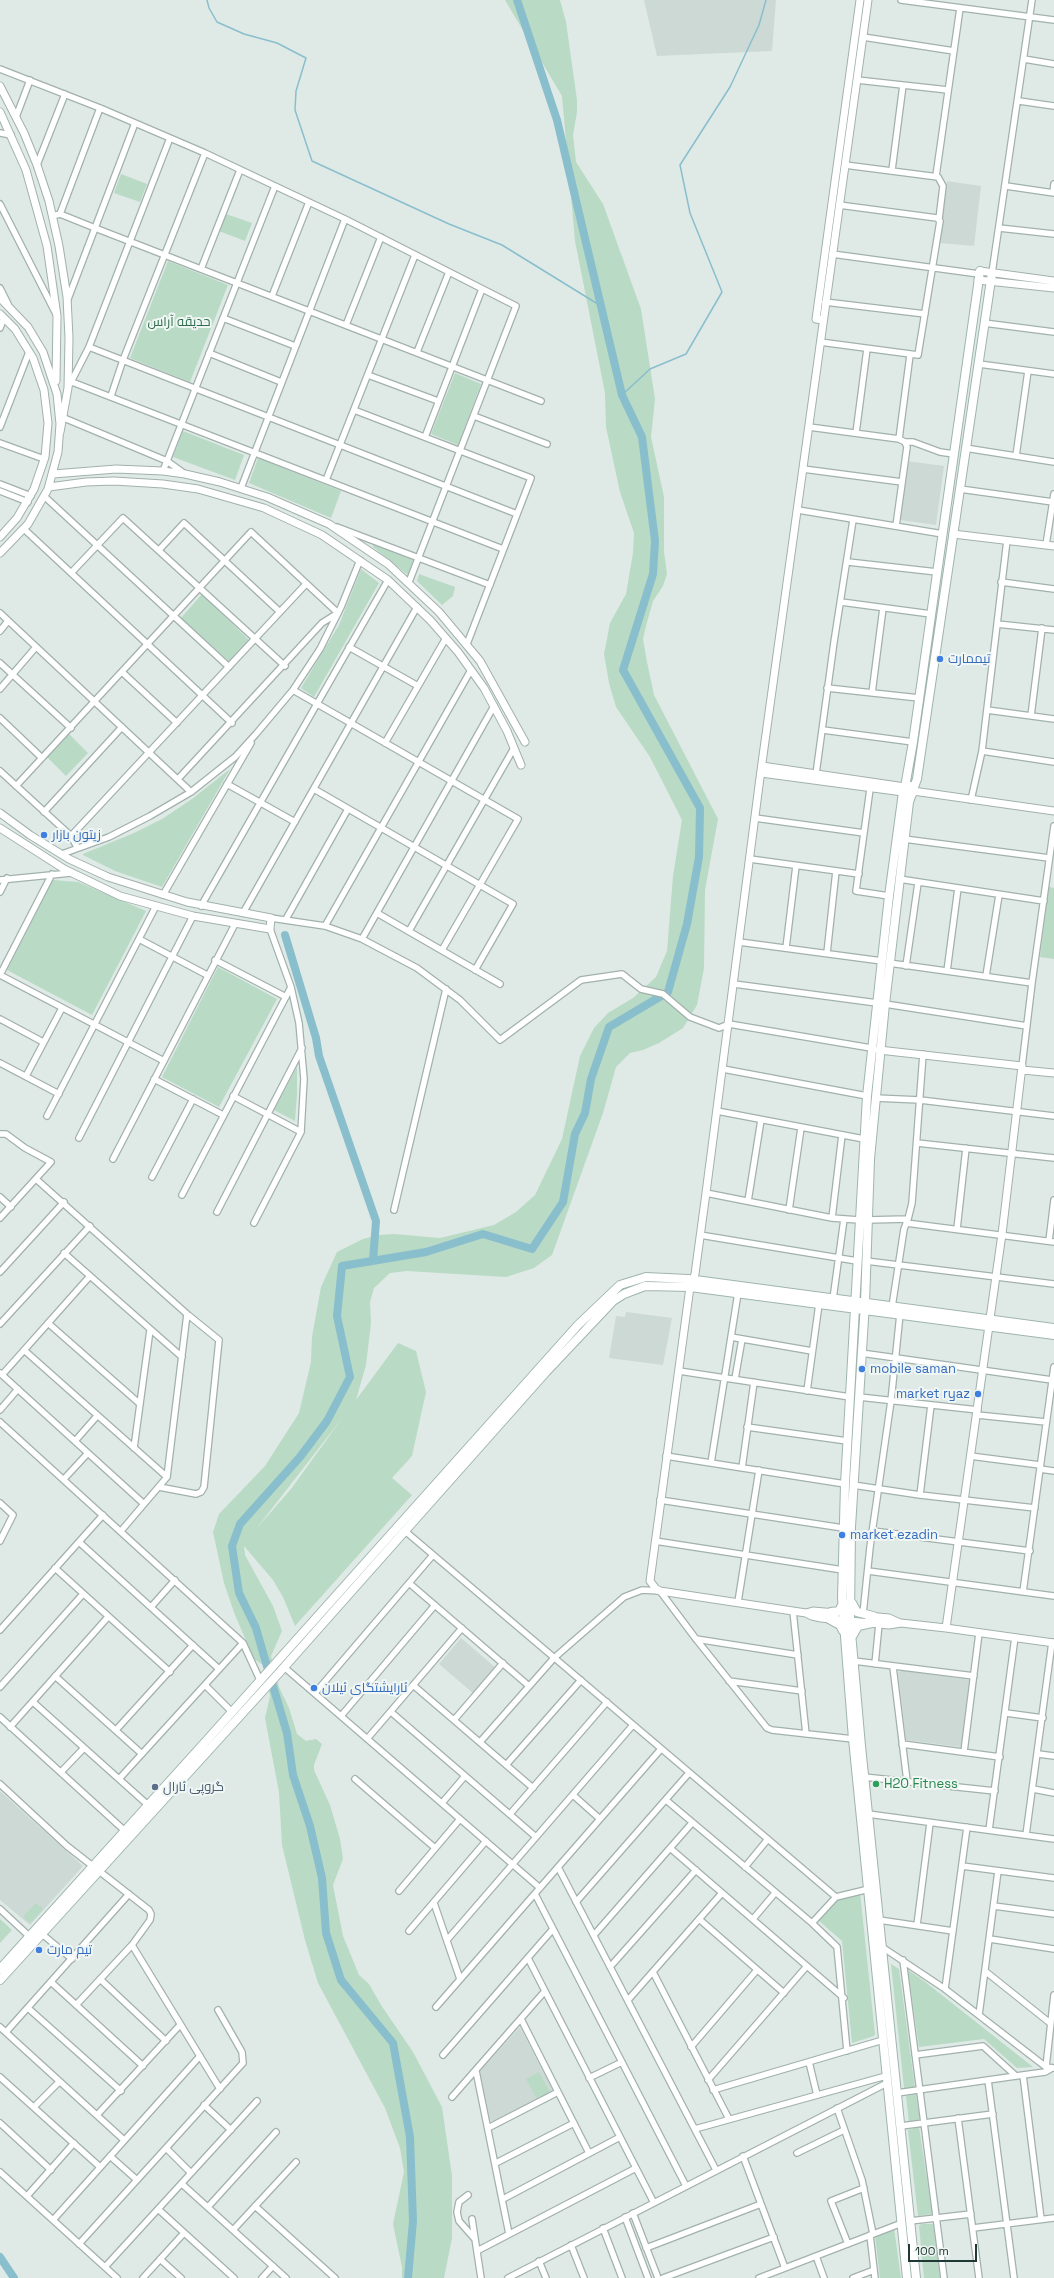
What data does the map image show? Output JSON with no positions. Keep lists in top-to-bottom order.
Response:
{
  "parks": ["حديقه آراس"],
  "places": [
    "تیممارت",
    "زيتون بازار",
    "mobile saman",
    "market ryaz",
    "market ezadin",
    "ئارایشتگای ئیلان",
    "H2O Fitness",
    "گروپی ئارال",
    "تیم مارت"
  ],
  "scale_bar": "100 m"
}
